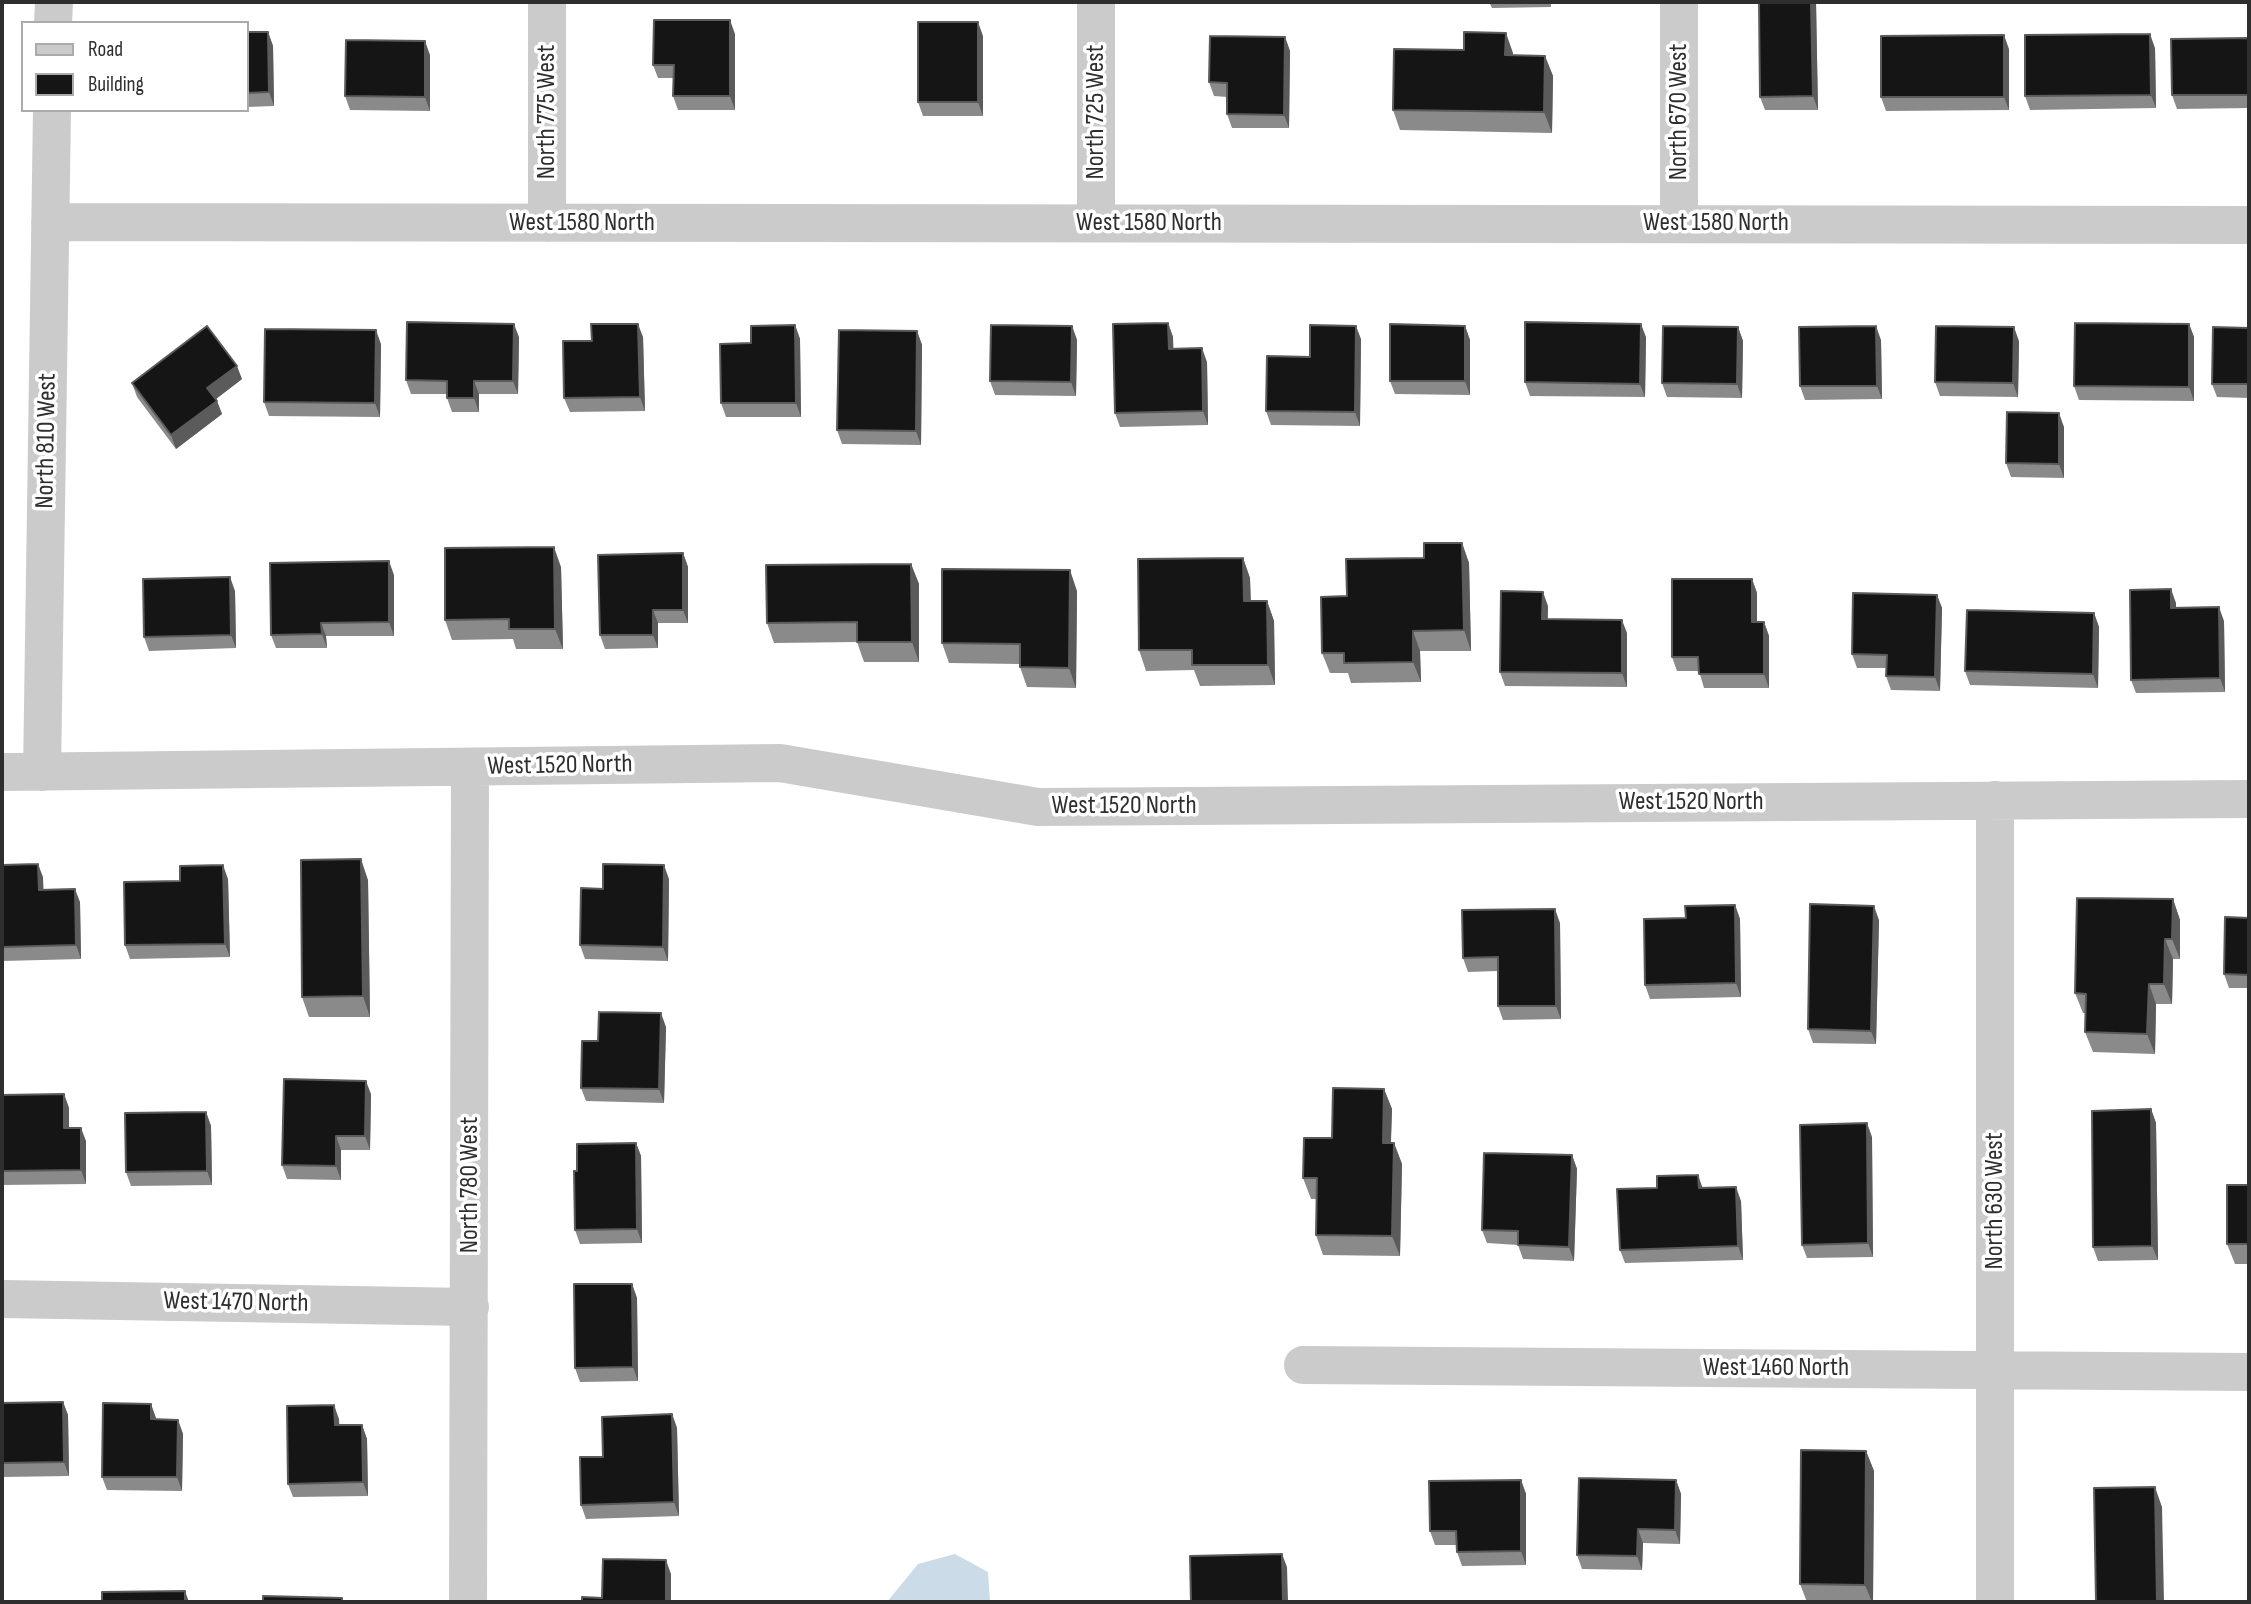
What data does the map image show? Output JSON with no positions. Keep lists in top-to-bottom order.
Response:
{
  "streets": {
    "street": [
      "North 775 West",
      "North 725 West",
      "North 670 West",
      "West 1580 North",
      "North 810 West",
      "West 1520 North",
      "North 780 West",
      "North 630 West",
      "West 1470 North",
      "West 1460 North"
    ]
  },
  "crossings": [
    ["North 775 West", "West 1580 North"],
    ["North 725 West", "West 1580 North"],
    ["North 670 West", "West 1580 North"],
    ["West 1580 North", "North 810 West"],
    ["North 810 West", "West 1520 North"],
    ["West 1520 North", "North 780 West"],
    ["West 1520 North", "North 630 West"],
    ["North 780 West", "West 1470 North"],
    ["North 630 West", "West 1460 North"]
  ],
  "legend": ["Road", "Building"]
}
